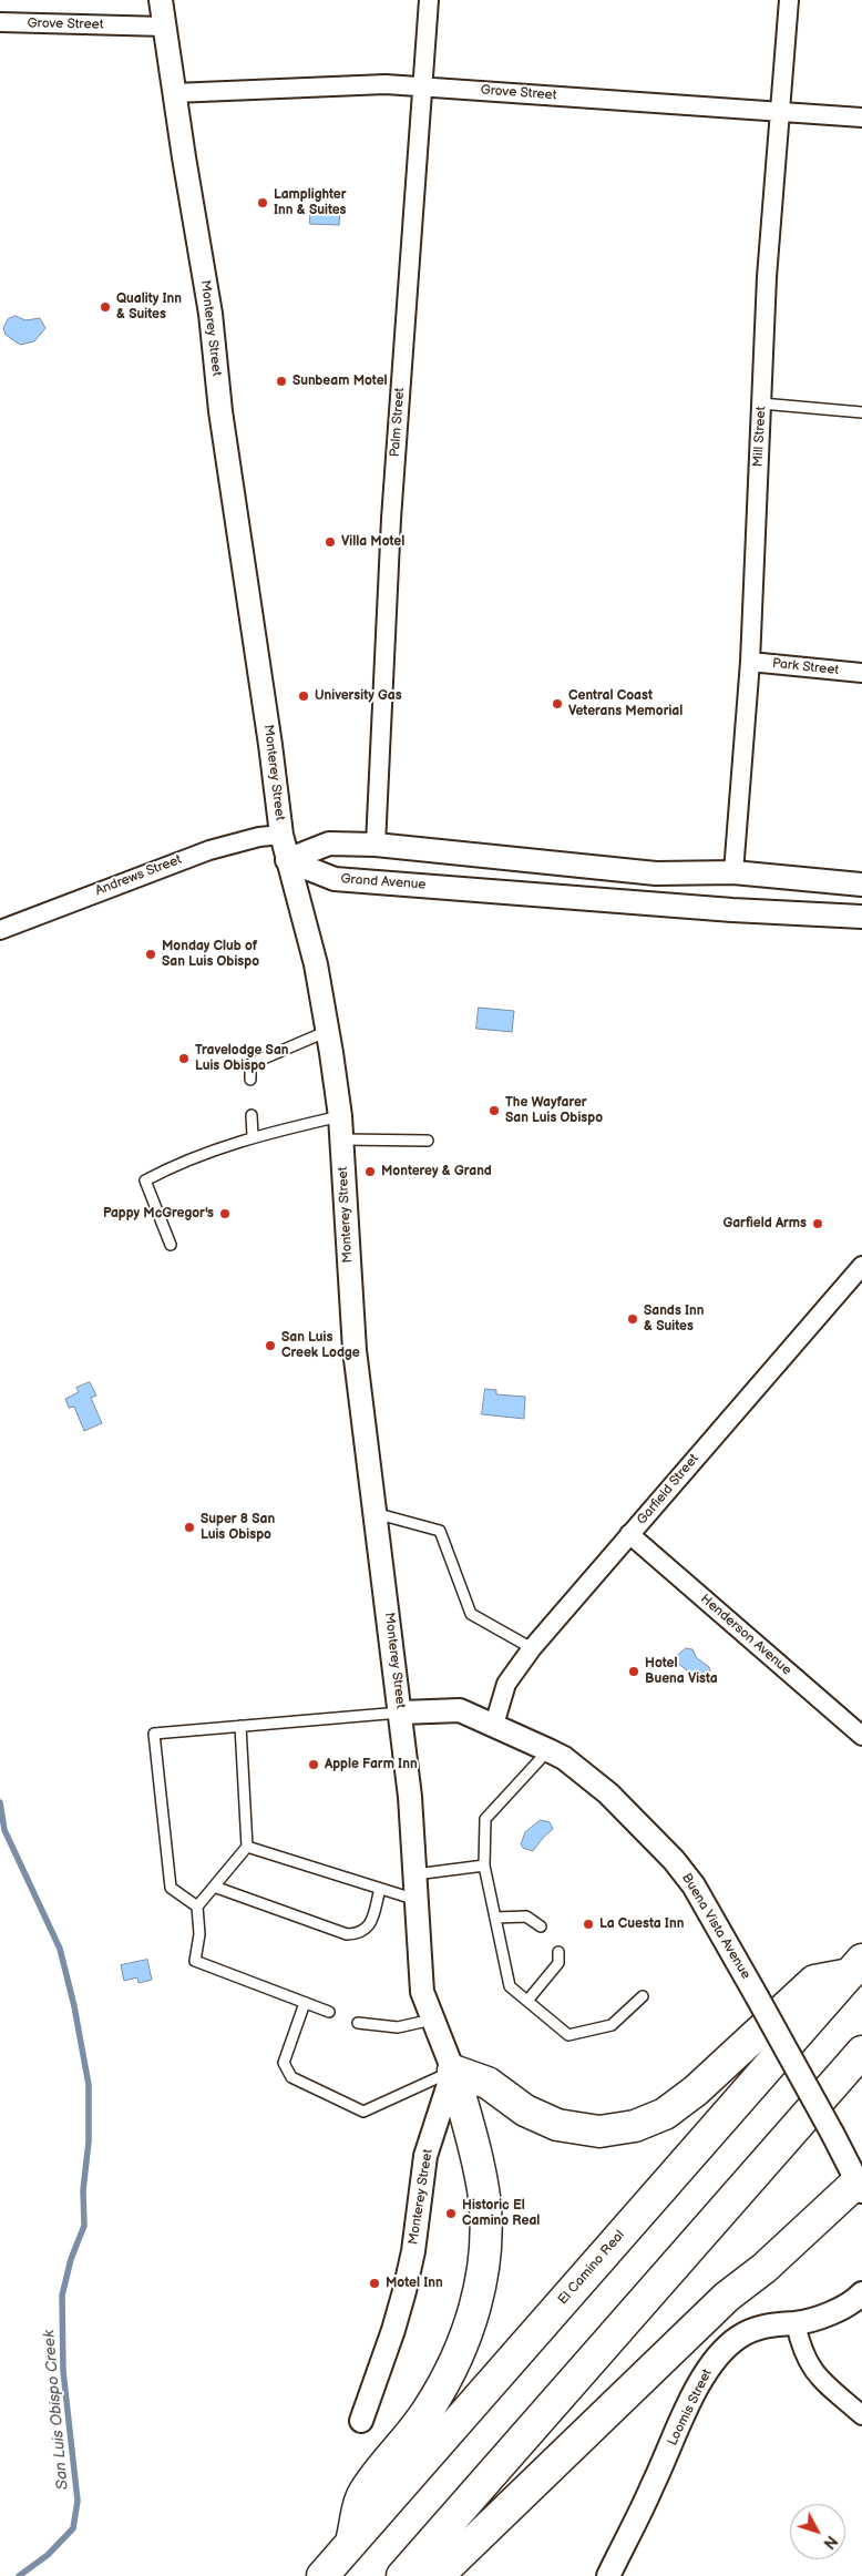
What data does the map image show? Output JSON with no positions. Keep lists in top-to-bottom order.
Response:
{
  "streets": {
    "highway": ["El Camino Real"],
    "street": [
      "Grove Street",
      "Monterey Street",
      "Palm Street",
      "Mill Street",
      "Park Street",
      "Andrews Street",
      "Grand Avenue",
      "Garfield Street",
      "Henderson Avenue",
      "Buena Vista Avenue",
      "Loomis Street"
    ]
  },
  "crossings": [
    ["Grove Street", "Monterey Street"],
    ["Grove Street", "Palm Street"],
    ["Grove Street", "Mill Street"],
    ["Monterey Street", "Andrews Street"],
    ["Monterey Street", "Grand Avenue"],
    ["Monterey Street", "Buena Vista Avenue"],
    ["Mill Street", "Park Street"],
    ["Garfield Street", "Henderson Avenue"],
    ["Garfield Street", "Buena Vista Avenue"]
  ],
  "water": ["San Luis Obispo Creek"],
  "places": [
    "Lamplighter Inn & Suites",
    "Quality Inn & Suites",
    "Sunbeam Motel",
    "Villa Motel",
    "University Gas",
    "Central Coast Veterans Memorial",
    "Monday Club of San Luis Obispo",
    "Travelodge San Luis Obispo",
    "The Wayfarer San Luis Obispo",
    "Monterey & Grand",
    "Pappy McGregor's",
    "Garfield Arms",
    "Sands Inn & Suites",
    "San Luis Creek Lodge",
    "Super 8 San Luis Obispo",
    "Hotel Buena Vista",
    "Apple Farm Inn",
    "La Cuesta Inn",
    "Historic El Camino Real",
    "Motel Inn"
  ],
  "north": "bottom right"
}
